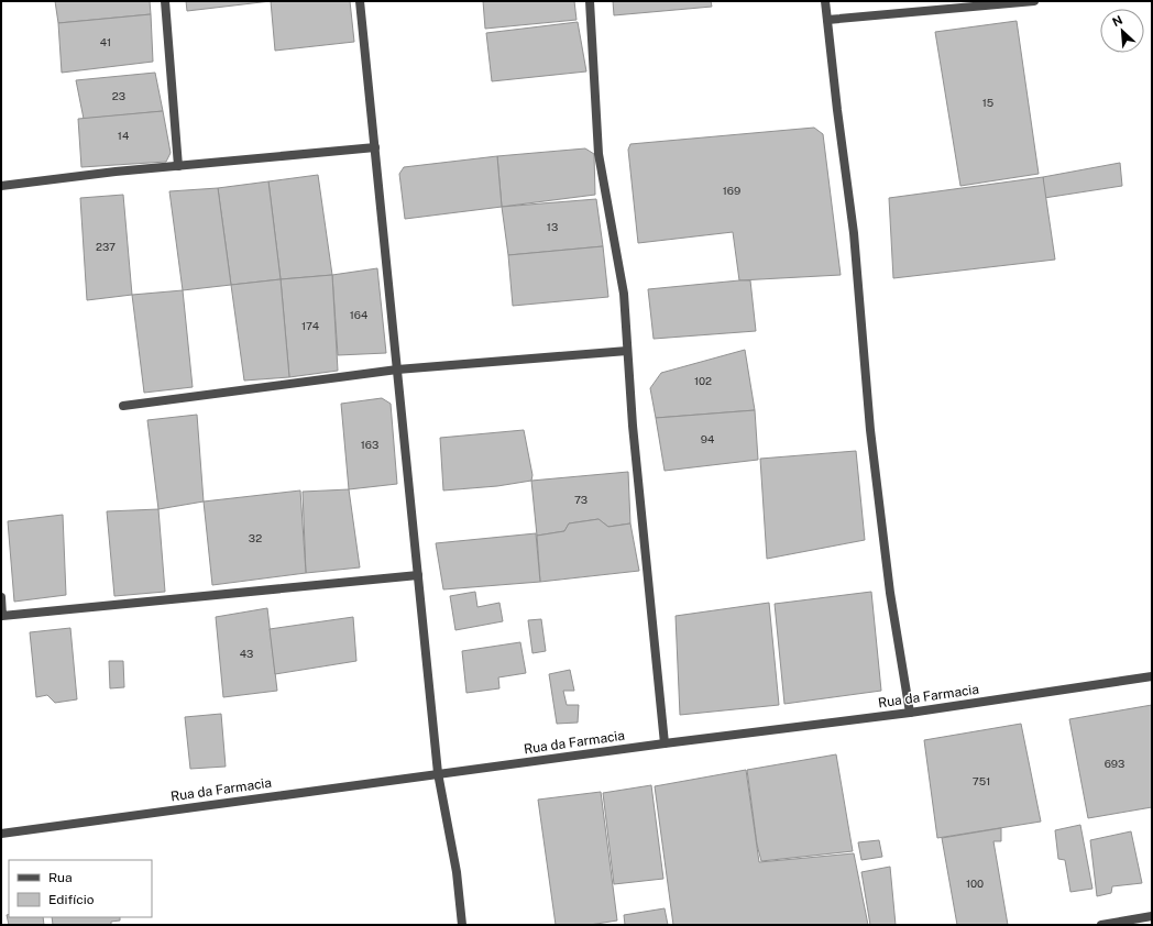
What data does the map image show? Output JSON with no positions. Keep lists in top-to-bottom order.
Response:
{
  "streets": {
    "street": ["Rua da Farmacia"]
  },
  "house_numbers": [
    "41",
    "23",
    "15",
    "14",
    "169",
    "13",
    "237",
    "164",
    "174",
    "102",
    "94",
    "163",
    "73",
    "32",
    "43",
    "693",
    "751",
    "100"
  ],
  "legend": ["Rua", "Edifício"],
  "north": "top left"
}
